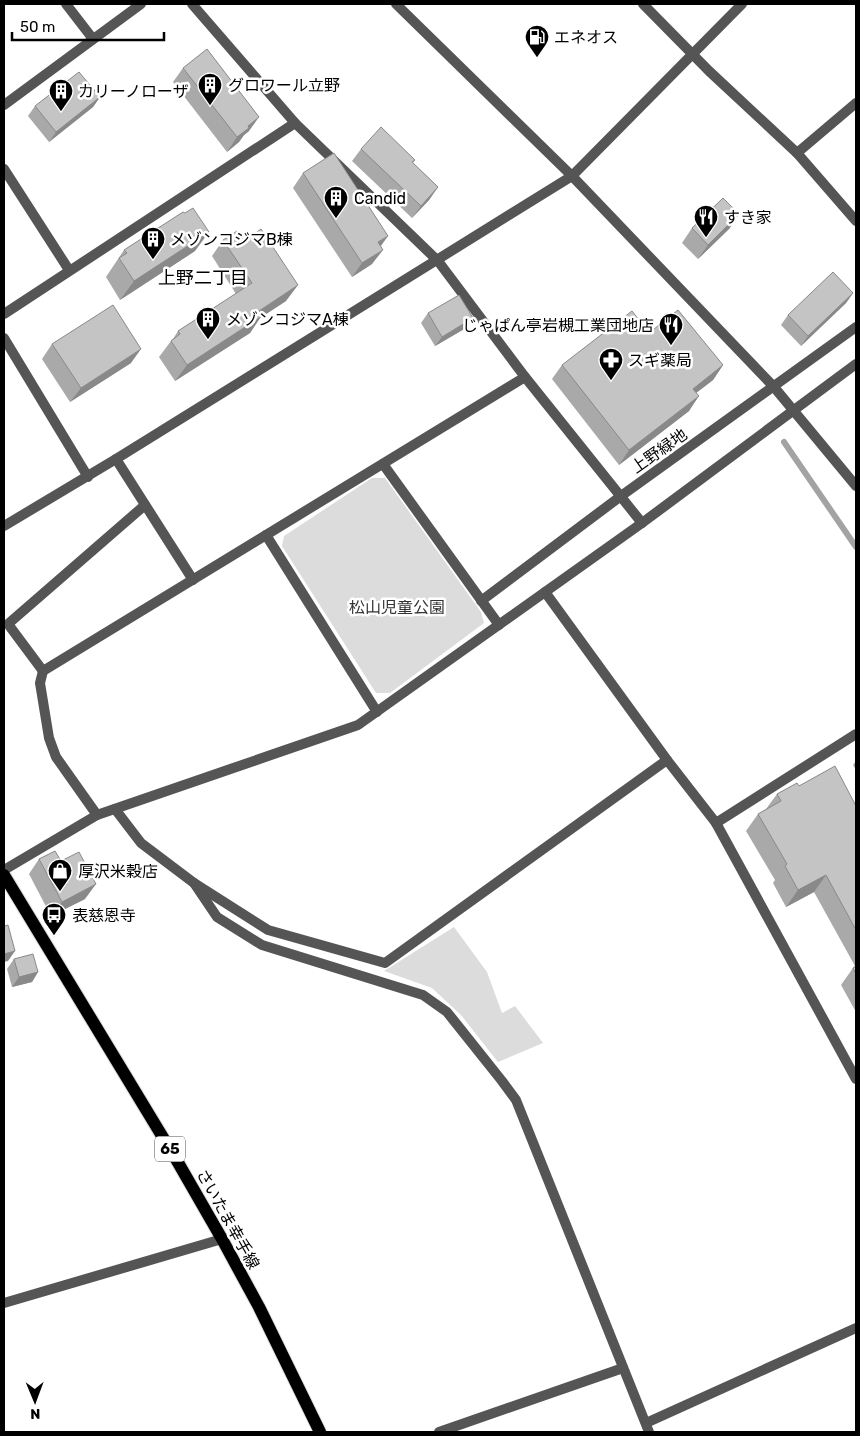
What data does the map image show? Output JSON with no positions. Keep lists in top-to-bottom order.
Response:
{
  "streets": {
    "main road": ["65", "さいたま幸手線"],
    "street": ["上野緑地"]
  },
  "districts": ["上野二丁目"],
  "parks": ["松山児童公園"],
  "places": {
    "fuel station": ["エネオス"],
    "building": [
      "グロワール立野",
      "カリーノローザ",
      "Candid",
      "メゾンコジマB棟",
      "メゾンコジマA棟"
    ],
    "restaurant": ["すき家", "じゃぱん亭岩槻工業団地店"],
    "pharmacy": ["スギ薬局"],
    "shop": ["厚沢米穀店"],
    "bus stop": ["表慈恩寺"]
  },
  "scale_bar": "50 m",
  "north": "bottom"
}
